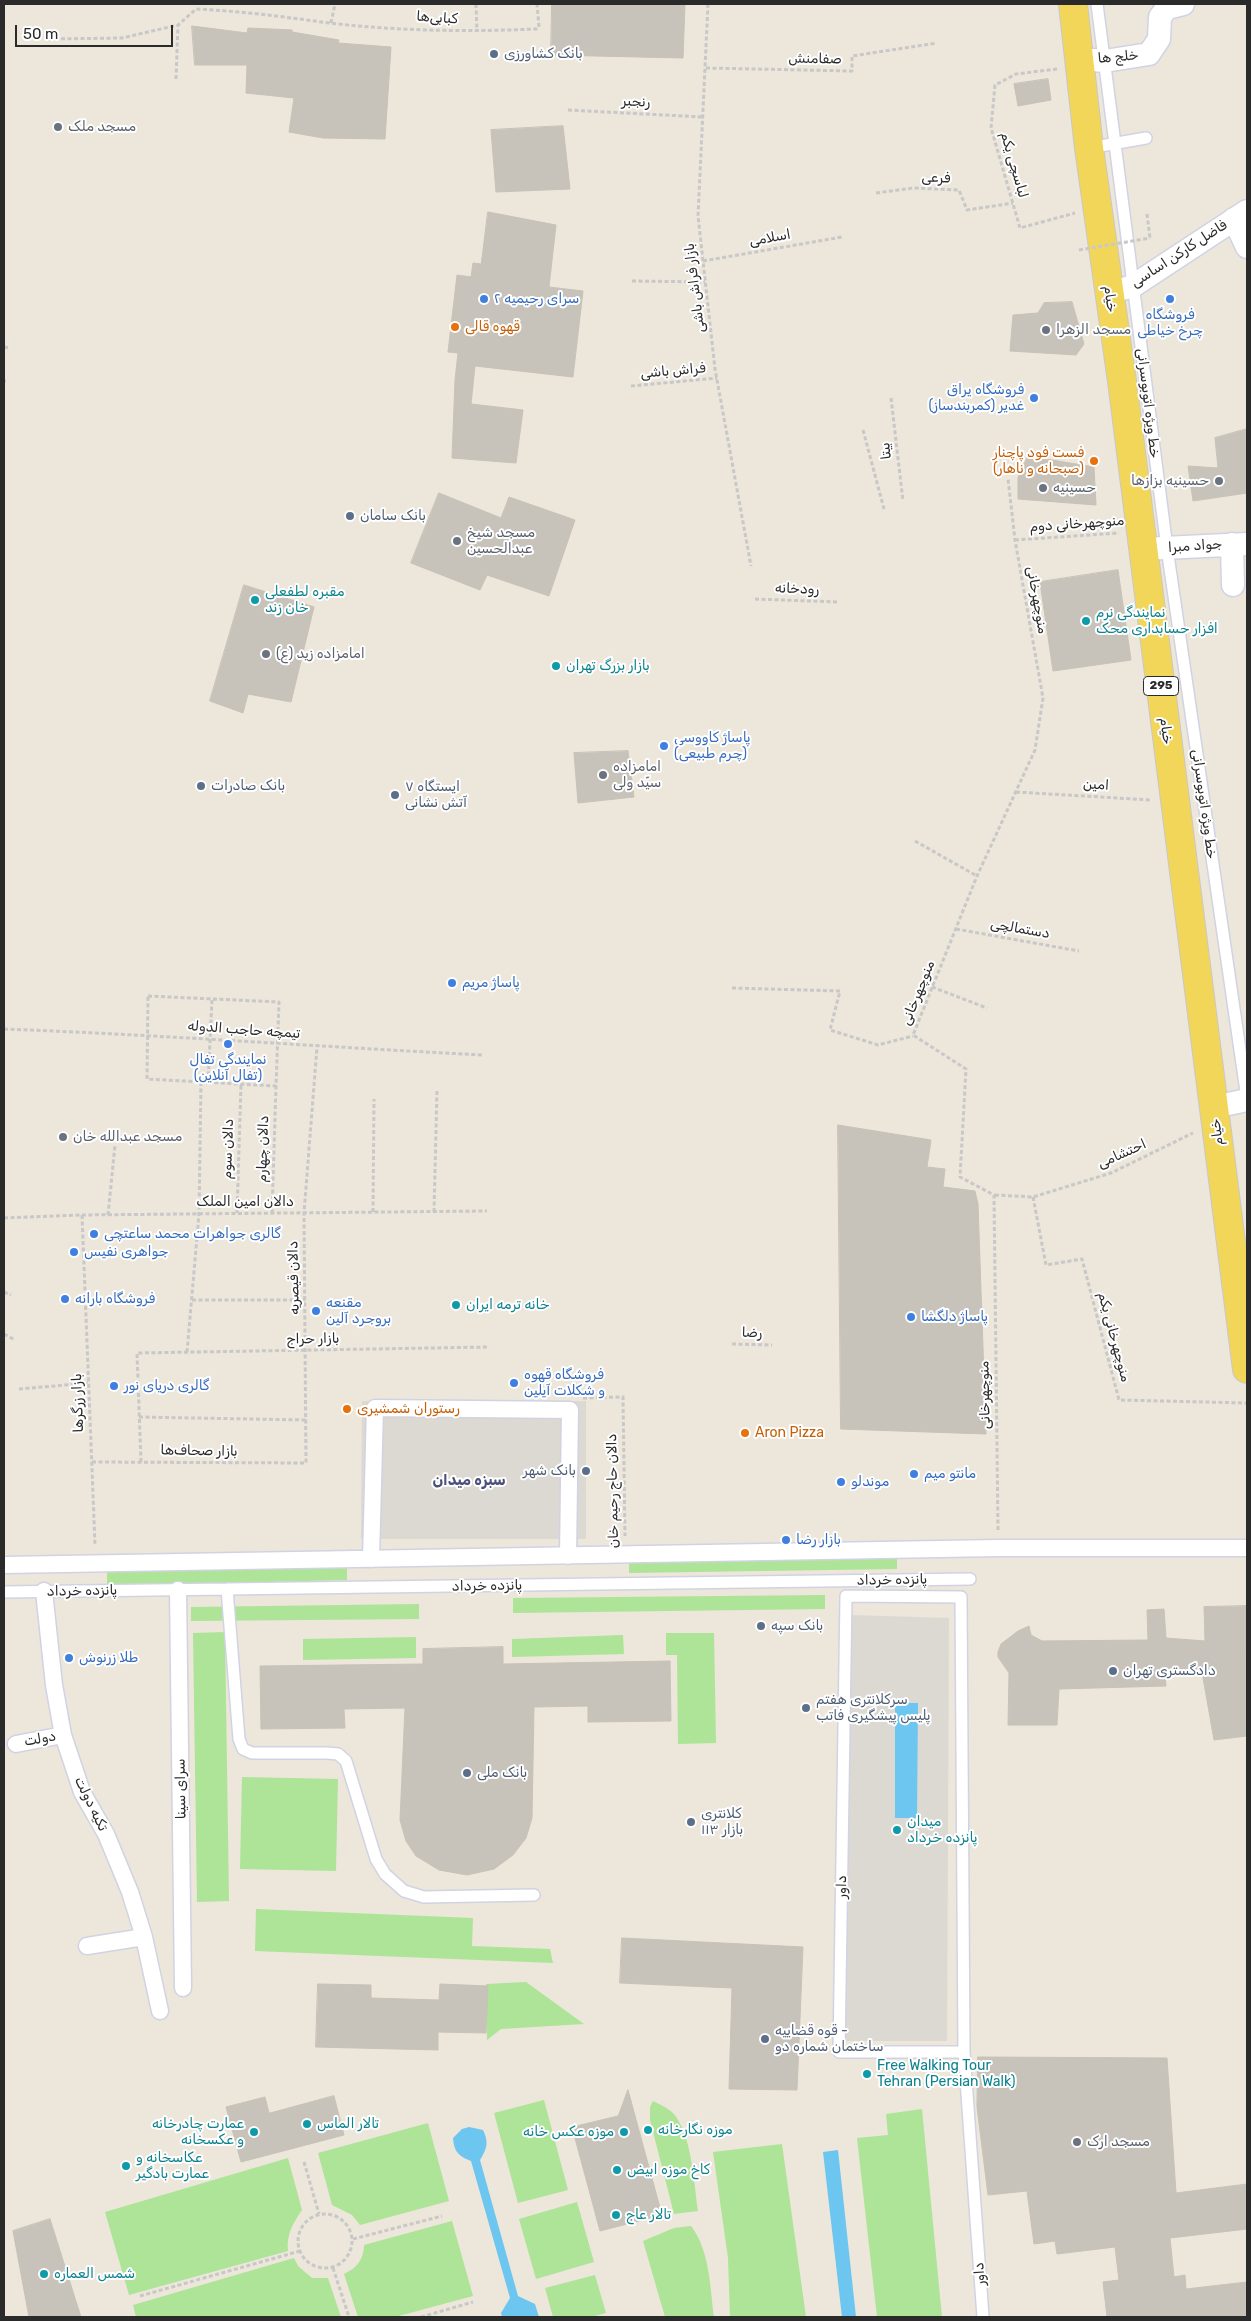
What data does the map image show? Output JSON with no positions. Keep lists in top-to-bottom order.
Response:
{
  "streets": {
    "main road": ["خیام", "295"],
    "street": [
      "خلج ها",
      "فاضل کارکن اساسی",
      "جواد مبرا",
      "دولت",
      "سرای سینا",
      "تکیه دولت"
    ],
    "lane": ["خط ویژه اتوبوسرانی", "پانزده خرداد", "داور"],
    "path": [
      "کبابی‌ها",
      "صفامنش",
      "رنجبر",
      "لباسچی یکم",
      "فرعی",
      "اسلامی",
      "بازار فراش باشی",
      "فراش باشی",
      "بیتا",
      "منوچهرخانی دوم",
      "رودخانه",
      "منوچهرخانی",
      "امین",
      "دستمالچی",
      "تیمچه حاجب الدوله",
      "دالان سوم",
      "دالان چهارم",
      "احتشامی",
      "دالان امین الملک",
      "دالان قیصریه",
      "رضا",
      "منوچهرخانی یکم",
      "بازار حراج",
      "بازار زرگرها",
      "بازار صحاف‌ها",
      "دالان حاج رحیم خان"
    ]
  },
  "crossings": [
    ["خلج ها", "لباسچی یکم"],
    ["خلج ها", "خیام"],
    ["صفامنش", "بازار فراش باشی"],
    ["رنجبر", "بازار فراش باشی"],
    ["لباسچی یکم", "فرعی"],
    ["لباسچی یکم", "خیام"],
    ["اسلامی", "بازار فراش باشی"],
    ["فاضل کارکن اساسی", "خیام"],
    ["بازار فراش باشی", "فراش باشی"],
    ["خیام", "خط ویژه اتوبوسرانی"],
    ["خیام", "منوچهرخانی دوم"],
    ["خیام", "جواد مبرا"],
    ["خیام", "امین"],
    ["خیام", "احتشامی"],
    ["خط ویژه اتوبوسرانی", "منوچهرخانی دوم"],
    ["خط ویژه اتوبوسرانی", "جواد مبرا"],
    ["منوچهرخانی دوم", "جواد مبرا"],
    ["منوچهرخانی دوم", "منوچهرخانی"],
    ["منوچهرخانی", "امین"],
    ["منوچهرخانی", "دستمالچی"],
    ["تیمچه حاجب الدوله", "دالان چهارم"],
    ["تیمچه حاجب الدوله", "دالان قیصریه"],
    ["دالان سوم", "دالان امین الملک"],
    ["دالان چهارم", "دالان امین الملک"],
    ["احتشامی", "منوچهرخانی یکم"],
    ["دالان امین الملک", "دالان قیصریه"],
    ["دالان امین الملک", "بازار زرگرها"],
    ["دالان قیصریه", "بازار حراج"],
    ["دالان قیصریه", "بازار صحاف‌ها"],
    ["بازار زرگرها", "بازار صحاف‌ها"],
    ["پانزده خرداد", "سرای سینا"],
    ["پانزده خرداد", "تکیه دولت"],
    ["پانزده خرداد", "داور"],
    ["دولت", "تکیه دولت"]
  ],
  "districts": ["سبزه میدان"],
  "places": [
    "بانک کشاورزی",
    "مسجد ملک",
    "سرای رحیمیه ۲",
    "فروشگاه چرخ خیاطی",
    "قهوه قالی",
    "مسجد الزهرا",
    "فروشگاه یراق غدیر (کمربندساز)",
    "فست فود پاچنار (صبحانه و ناهار)",
    "حسینیه بزازها",
    "حسینیه",
    "بانک سامان",
    "مسجد شیخ عبدالحسین",
    "مقبره لطفعلی خان زند",
    "نمایندگی نرم افزار حسابداری محک",
    "امامزاده زید (ع)",
    "بازار بزرگ تهران",
    "پاساژ کاووسی (چرم طبیعی)",
    "امامزاده سیّد ولی",
    "بانک صادرات",
    "ایستگاه ۷ آتش نشانی",
    "پاساژ مریم",
    "نمایندگی تفال (تفال آنلاین)",
    "مسجد عبدالله خان",
    "گالری جواهرات محمد ساعتچی",
    "جواهری نفیس",
    "فروشگاه بارانه",
    "خانه ترمه ایران",
    "مقنعه بروجرد آلین",
    "پاساژ دلگشا",
    "فروشگاه قهوه و شکلات آیلین",
    "گالری دریای نور",
    "رستوران شمشيری",
    "Aron Pizza",
    "بانک شهر",
    "مانتو میم",
    "موندلو",
    "بازار رضا",
    "بانک سپه",
    "طلا زرنوش",
    "دادگستری تهران",
    "سرکلانتری هفتم پلیس پیشگیری فاتب",
    "بانک ملی",
    "کلانتری ۱۱۳ بازار",
    "میدان پانزده خرداد",
    "قوه قضاییه - ساختمان شماره دو",
    "Free Walking Tour Tehran (Persian Walk)",
    "تالار الماس",
    "موزه نگارخانه",
    "عمارت چادرخانه و عکسخانه",
    "موزه عکس خانه",
    "مسجد ارک",
    "عکاسخانه و عمارت بادگیر",
    "کاخ موزه ابیض",
    "تالار عاج",
    "شمس العماره"
  ],
  "scale_bar": "50 m"
}
